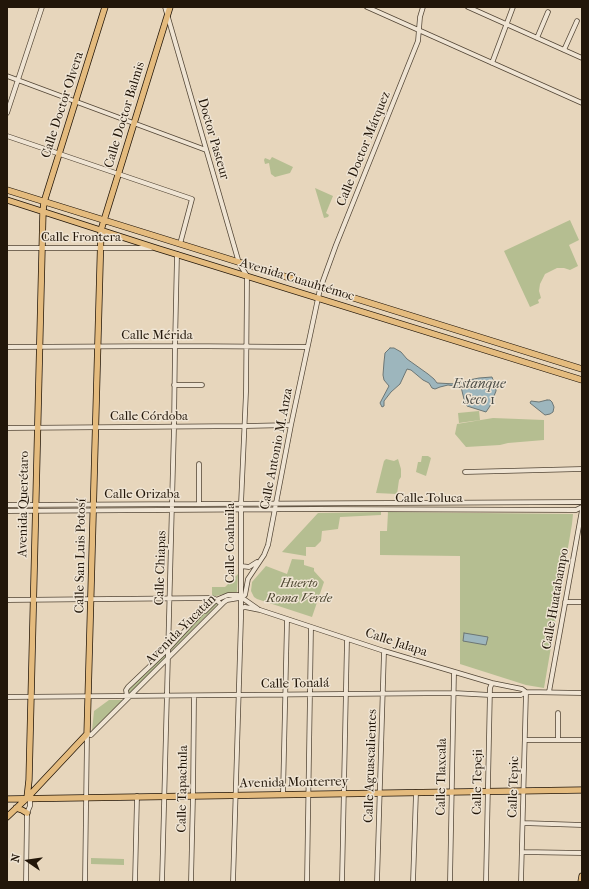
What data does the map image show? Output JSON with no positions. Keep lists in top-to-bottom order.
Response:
{
  "streets": {
    "main road": [
      "Calle Doctor Olvera",
      "Calle Doctor Balmis",
      "Avenida Cuauhtémoc",
      "Avenida Querétaro",
      "Calle San Luis Potosí",
      "Avenida Yucatán",
      "Avenida Monterrey"
    ],
    "street": [
      "Doctor Pasteur",
      "Calle Doctor Márquez",
      "Calle Frontera",
      "Calle Mérida",
      "Calle Córdoba",
      "Calle Antonio M. Anza",
      "Calle Orizaba",
      "Calle Toluca",
      "Calle Coahuila",
      "Calle Chiapas",
      "Calle Huatabampo",
      "Calle Jalapa",
      "Calle Tonalá",
      "Calle Aguascalientes",
      "Calle Tlaxcala",
      "Calle Tepeji",
      "Calle Tepic",
      "Calle Tapachula"
    ]
  },
  "crossings": [
    ["Calle Doctor Olvera", "Avenida Cuauhtémoc"],
    ["Calle Doctor Olvera", "Avenida Querétaro"],
    ["Calle Doctor Balmis", "Doctor Pasteur"],
    ["Calle Doctor Balmis", "Avenida Cuauhtémoc"],
    ["Calle Doctor Balmis", "Calle San Luis Potosí"],
    ["Doctor Pasteur", "Avenida Cuauhtémoc"],
    ["Doctor Pasteur", "Calle Coahuila"],
    ["Calle Doctor Márquez", "Avenida Cuauhtémoc"],
    ["Calle Doctor Márquez", "Calle Antonio M. Anza"],
    ["Calle Frontera", "Avenida Cuauhtémoc"],
    ["Calle Frontera", "Avenida Querétaro"],
    ["Calle Frontera", "Calle San Luis Potosí"],
    ["Avenida Cuauhtémoc", "Calle Antonio M. Anza"],
    ["Avenida Cuauhtémoc", "Avenida Querétaro"],
    ["Avenida Cuauhtémoc", "Calle Coahuila"],
    ["Avenida Cuauhtémoc", "Calle San Luis Potosí"],
    ["Avenida Cuauhtémoc", "Calle Chiapas"],
    ["Calle Mérida", "Calle Antonio M. Anza"],
    ["Calle Mérida", "Avenida Querétaro"],
    ["Calle Mérida", "Calle Coahuila"],
    ["Calle Mérida", "Calle San Luis Potosí"],
    ["Calle Mérida", "Calle Chiapas"],
    ["Calle Córdoba", "Calle Antonio M. Anza"],
    ["Calle Córdoba", "Avenida Querétaro"],
    ["Calle Córdoba", "Calle Coahuila"],
    ["Calle Córdoba", "Calle San Luis Potosí"],
    ["Calle Córdoba", "Calle Chiapas"],
    ["Calle Antonio M. Anza", "Calle Orizaba"],
    ["Calle Antonio M. Anza", "Calle Toluca"],
    ["Calle Antonio M. Anza", "Calle Coahuila"],
    ["Calle Antonio M. Anza", "Avenida Yucatán"],
    ["Calle Antonio M. Anza", "Calle Jalapa"],
    ["Calle Orizaba", "Calle Toluca"],
    ["Calle Orizaba", "Avenida Querétaro"],
    ["Calle Orizaba", "Calle Coahuila"],
    ["Calle Orizaba", "Calle San Luis Potosí"],
    ["Calle Orizaba", "Calle Chiapas"],
    ["Calle Toluca", "Calle Huatabampo"],
    ["Avenida Querétaro", "Avenida Yucatán"],
    ["Avenida Querétaro", "Calle Tonalá"],
    ["Avenida Querétaro", "Avenida Monterrey"],
    ["Calle Coahuila", "Avenida Yucatán"],
    ["Calle Coahuila", "Calle Jalapa"],
    ["Calle Coahuila", "Calle Tonalá"],
    ["Calle Coahuila", "Avenida Monterrey"],
    ["Calle San Luis Potosí", "Avenida Yucatán"],
    ["Calle San Luis Potosí", "Calle Tonalá"],
    ["Calle San Luis Potosí", "Avenida Monterrey"],
    ["Calle Chiapas", "Avenida Yucatán"],
    ["Calle Chiapas", "Calle Tonalá"],
    ["Calle Chiapas", "Avenida Monterrey"],
    ["Calle Huatabampo", "Calle Tonalá"],
    ["Avenida Yucatán", "Calle Jalapa"],
    ["Avenida Yucatán", "Calle Tonalá"],
    ["Avenida Yucatán", "Avenida Monterrey"],
    ["Calle Jalapa", "Calle Tonalá"],
    ["Calle Jalapa", "Calle Aguascalientes"],
    ["Calle Jalapa", "Calle Tlaxcala"],
    ["Calle Jalapa", "Calle Tepeji"],
    ["Calle Jalapa", "Calle Tepic"],
    ["Calle Tonalá", "Calle Aguascalientes"],
    ["Calle Tonalá", "Calle Tlaxcala"],
    ["Calle Tonalá", "Calle Tepeji"],
    ["Calle Tonalá", "Calle Tepic"],
    ["Calle Tonalá", "Calle Tapachula"],
    ["Calle Aguascalientes", "Avenida Monterrey"],
    ["Calle Tlaxcala", "Avenida Monterrey"],
    ["Calle Tepeji", "Avenida Monterrey"],
    ["Avenida Monterrey", "Calle Tepic"],
    ["Avenida Monterrey", "Calle Tapachula"]
  ],
  "water": ["Estanque Seco 1"],
  "parks": ["Huerto Roma Verde"],
  "north": "left"
}
